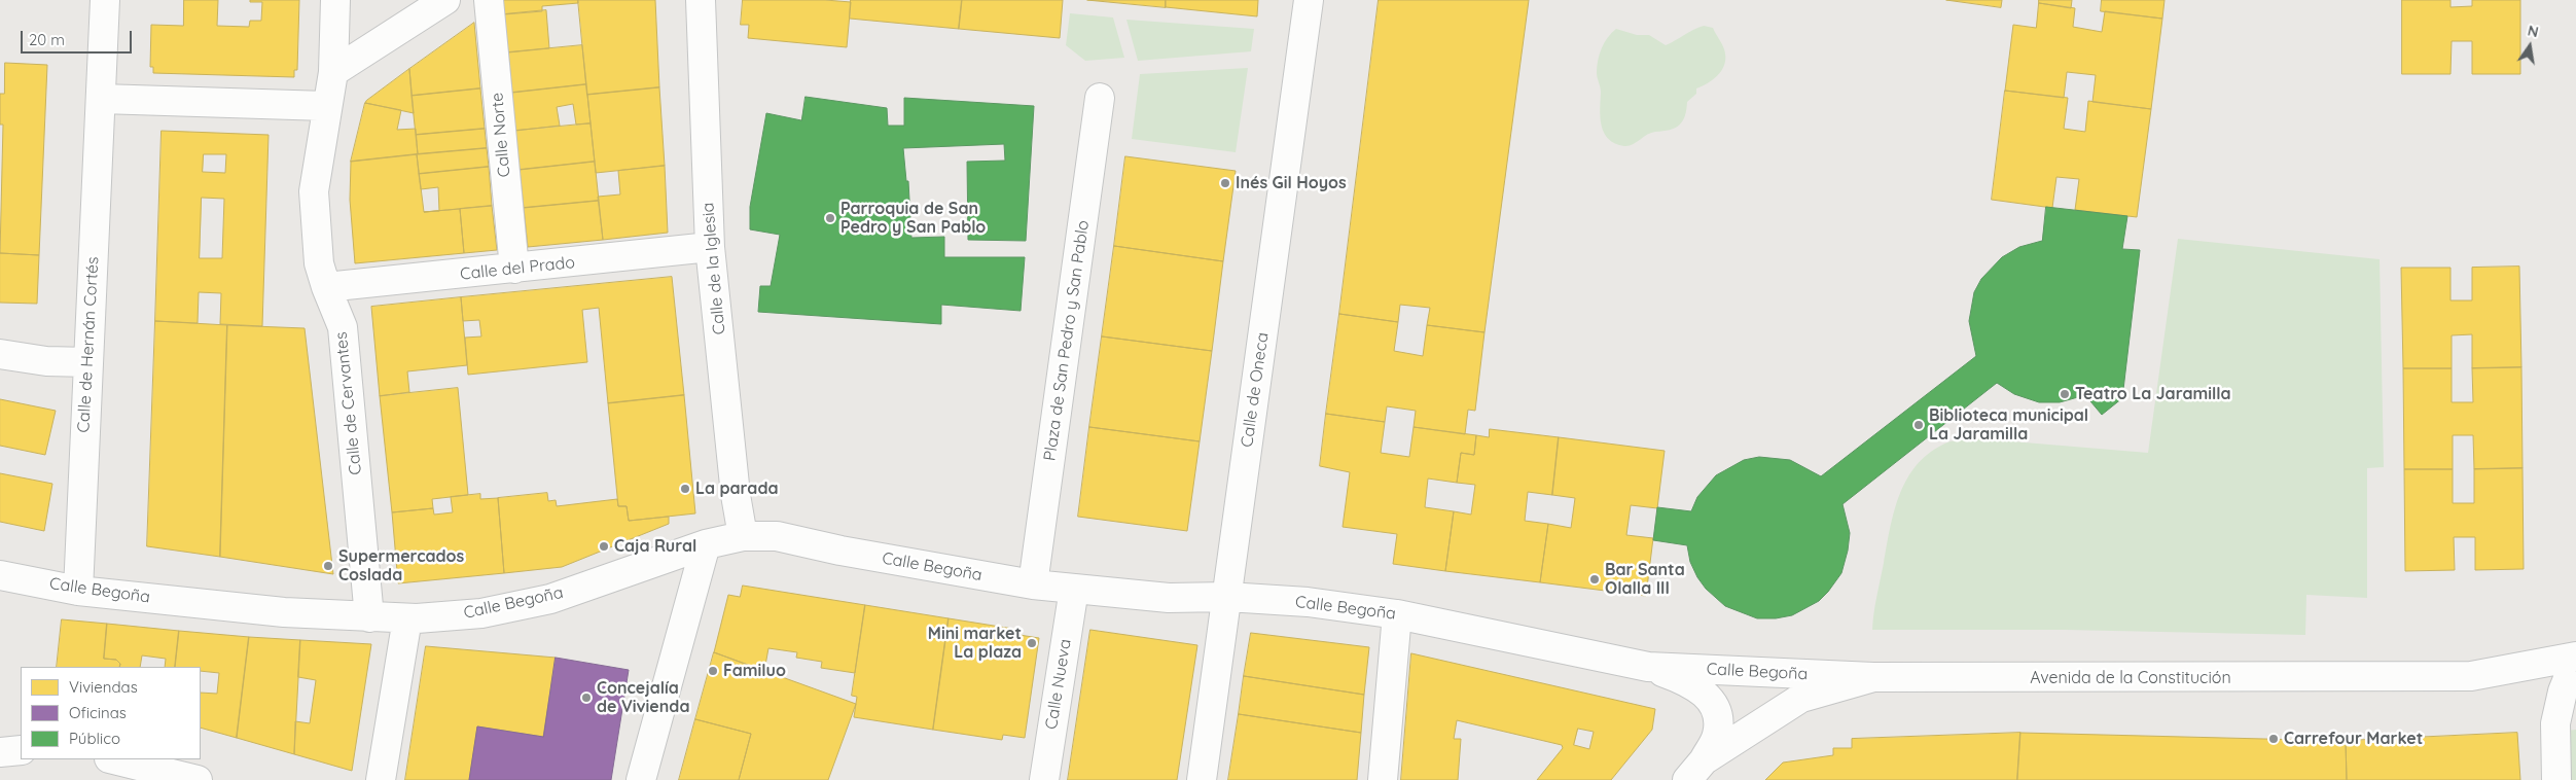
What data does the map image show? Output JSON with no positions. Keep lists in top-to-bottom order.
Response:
{
  "streets": {
    "street": [
      "Calle Norte",
      "Calle del Prado",
      "Calle de la Iglesia",
      "Plaza de San Pedro y San Pablo",
      "Calle de Hernán Cortés",
      "Calle de Oneca",
      "Calle de Cervantes",
      "Calle Begoña",
      "Avenida de la Constitución",
      "Calle Nueva"
    ]
  },
  "crossings": [
    ["Calle Norte", "Calle del Prado"],
    ["Calle del Prado", "Calle de la Iglesia"],
    ["Calle del Prado", "Calle de Cervantes"],
    ["Calle de la Iglesia", "Calle Begoña"],
    ["Plaza de San Pedro y San Pablo", "Calle Begoña"],
    ["Calle de Hernán Cortés", "Calle Begoña"],
    ["Calle de Oneca", "Calle Begoña"],
    ["Calle de Cervantes", "Calle Begoña"],
    ["Calle Begoña", "Avenida de la Constitución"],
    ["Calle Begoña", "Calle Nueva"]
  ],
  "places": [
    "Inés Gil Hoyos",
    "Parroquia de San Pedro y San Pablo",
    "Teatro La Jaramilla",
    "Biblioteca municipal La Jaramilla",
    "La parada",
    "Caja Rural",
    "Supermercados Coslada",
    "Bar Santa Olalla III",
    "Mini market La plaza",
    "Familuo",
    "Concejalía de Vivienda",
    "Carrefour Market"
  ],
  "legend": ["Viviendas", "Oficinas", "Público"],
  "scale_bar": "20 m",
  "north": "top"
}
